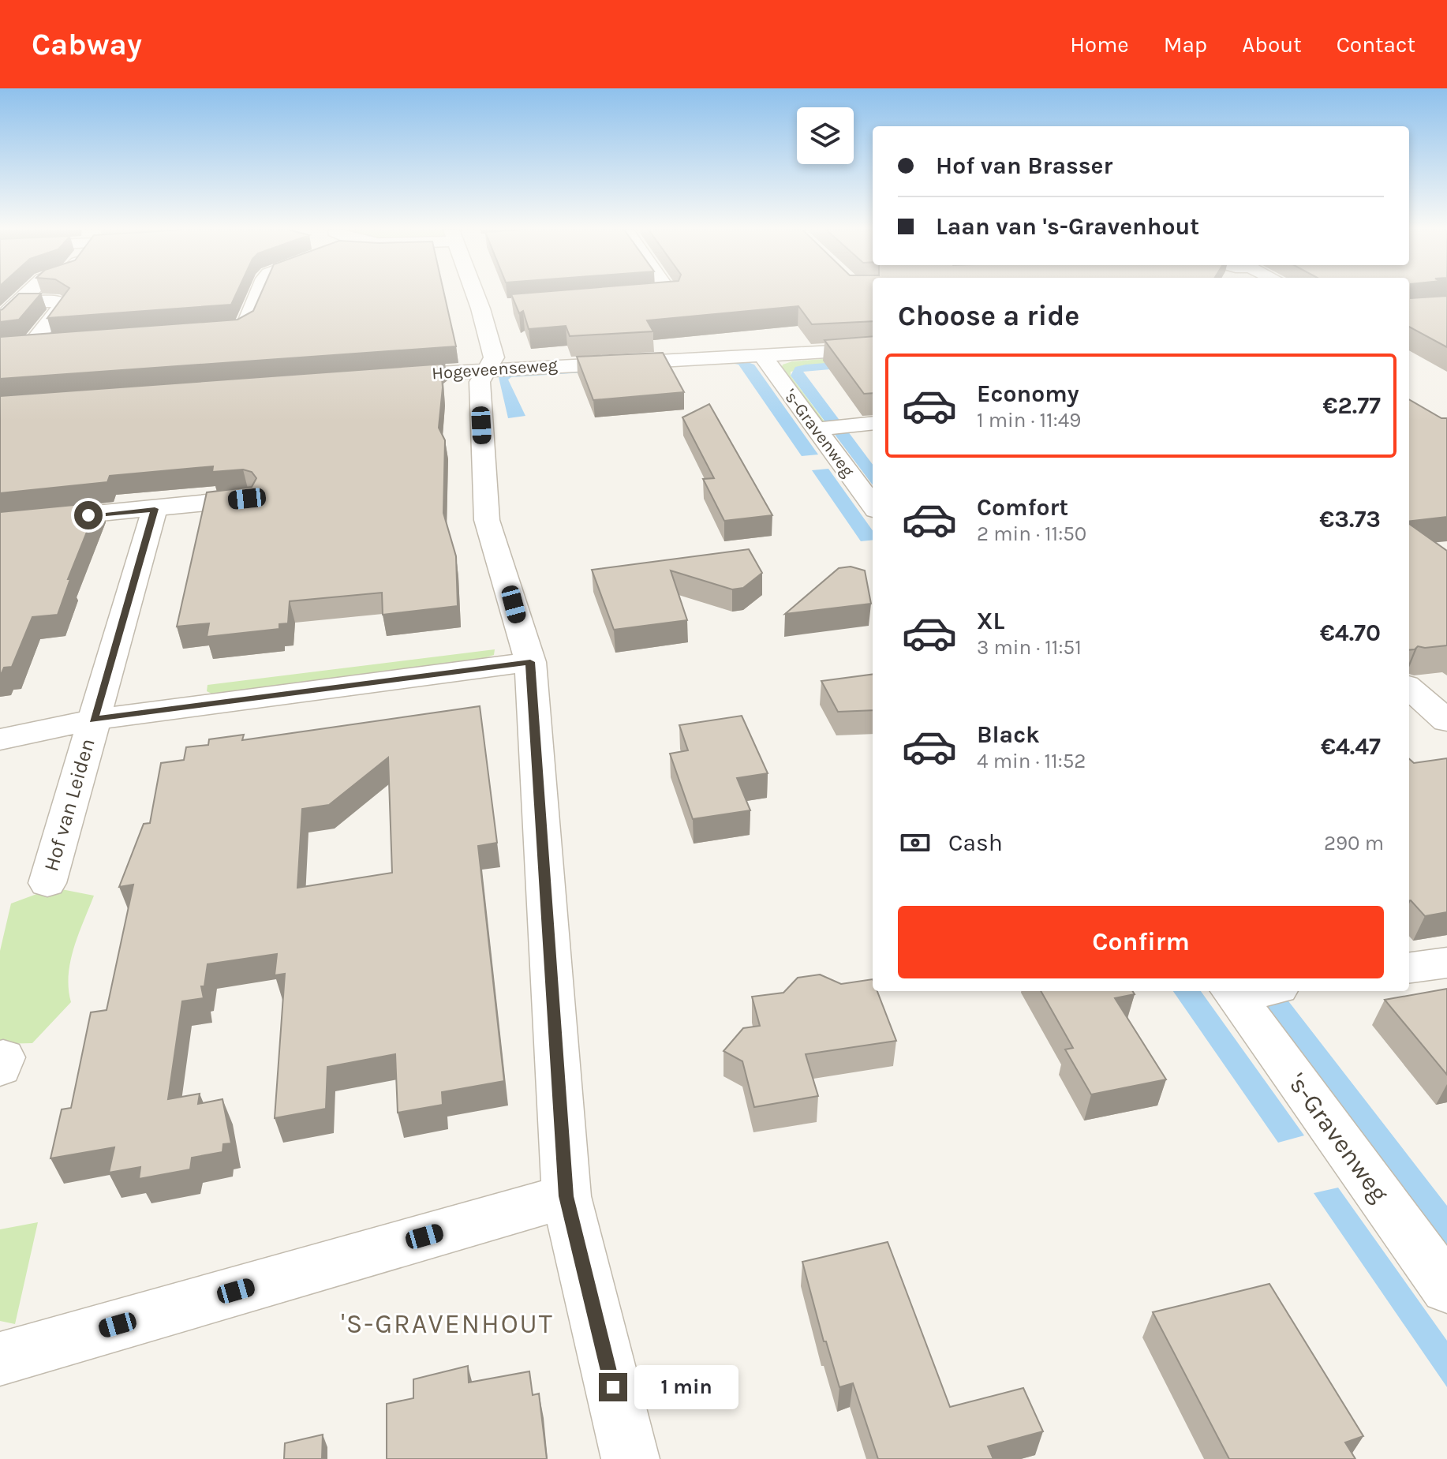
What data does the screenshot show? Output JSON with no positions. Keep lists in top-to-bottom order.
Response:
{
  "streets": {
    "street": ["Hogeveenseweg", "'s-Gravenweg", "Hof van Leiden"]
  },
  "crossings": [
    ["Hogeveenseweg", "'s-Gravenweg"]
  ],
  "districts": ["'S-GRAVENHOUT"],
  "page": {
    "header": "Cabway",
    "nav": [
      "Home",
      "Map",
      "About",
      "Contact"
    ],
    "banner": ["Hof van Brasser", "Laan van 's-Gravenhout"],
    "heading": "Choose a ride",
    "list": [
      {
        "name": "Economy",
        "note": "1 min · 11:49",
        "value": "€2.77"
      },
      {
        "name": "Comfort",
        "note": "2 min · 11:50",
        "value": "€3.73"
      },
      {
        "name": "XL",
        "note": "3 min · 11:51",
        "value": "€4.70"
      },
      {
        "name": "Black",
        "note": "4 min · 11:52",
        "value": "€4.47"
      }
    ],
    "pay": ["Cash", "290 m"],
    "buttons": "Confirm",
    "bubble": "1 min"
  }
}
